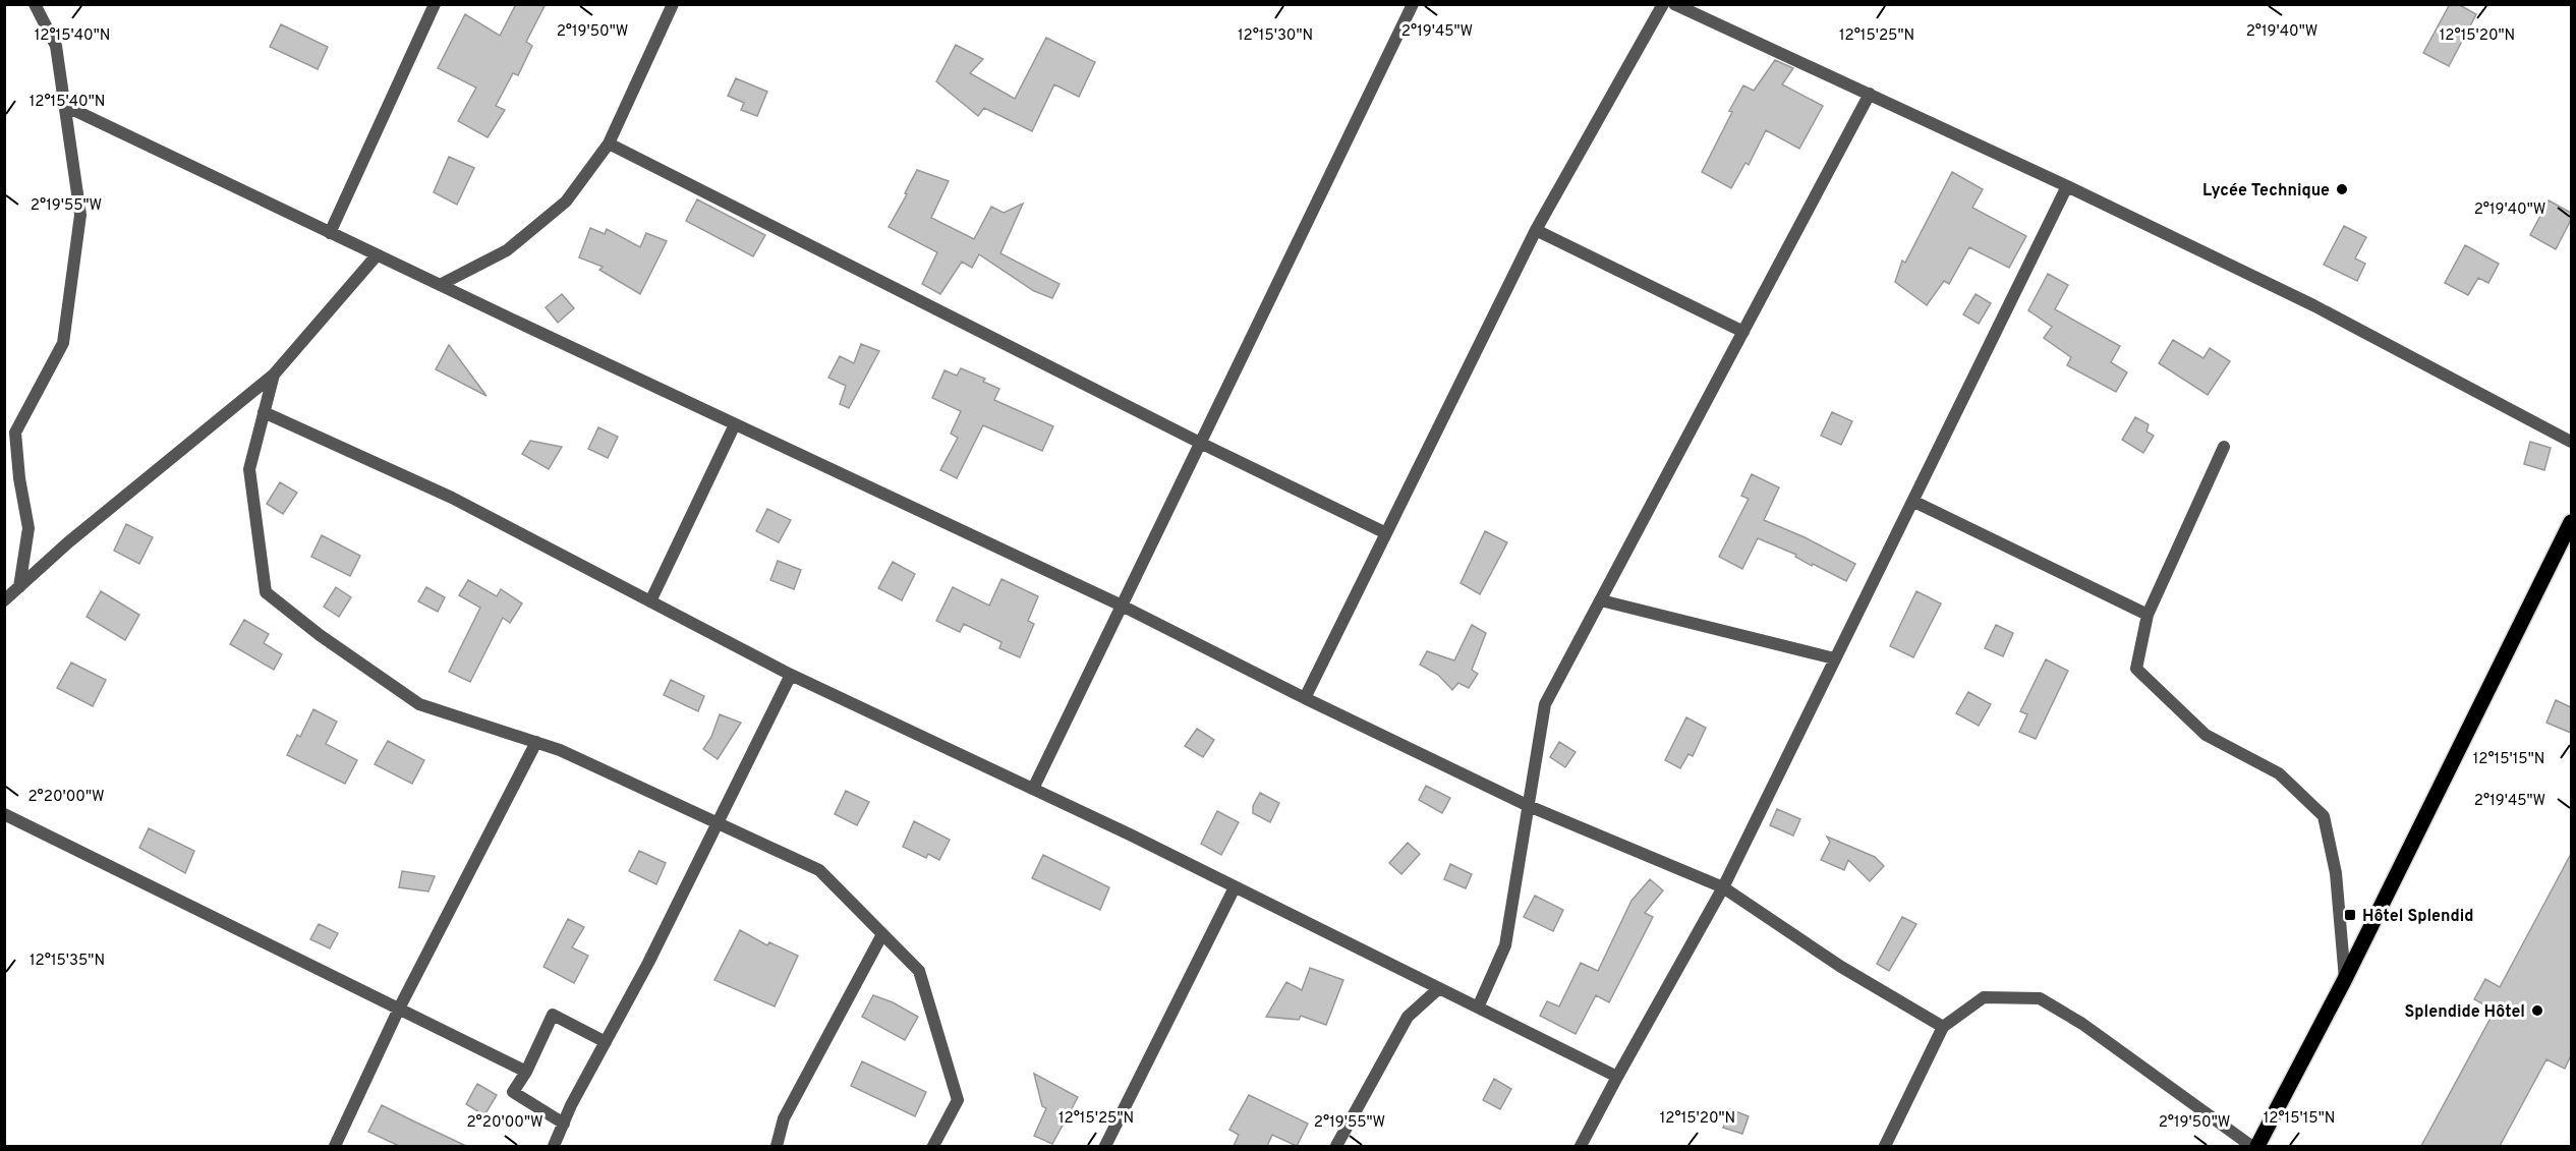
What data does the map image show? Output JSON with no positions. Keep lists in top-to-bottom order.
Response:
{
  "places": {
    "other": ["Lycée Technique", "Splendide Hôtel"],
    "transit": ["Hôtel Splendid"]
  },
  "coordinates": [
    "2°19'45\"W",
    "2°19'50\"W",
    "2°19'40\"W",
    "12°15'40\"N",
    "12°15'30\"N",
    "12°15'25\"N",
    "12°15'20\"N",
    "2°19'55\"W",
    "12°15'15\"N",
    "2°20'00\"W",
    "12°15'35\"N"
  ]
}
